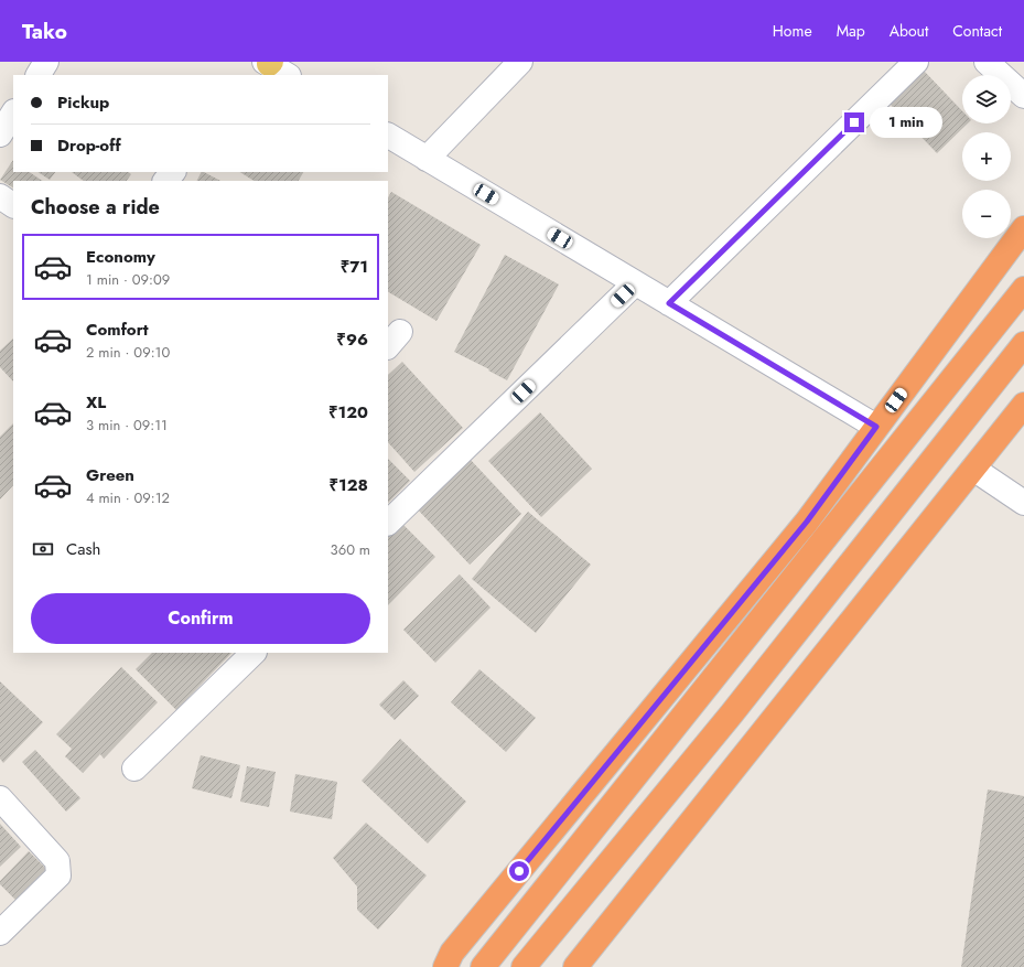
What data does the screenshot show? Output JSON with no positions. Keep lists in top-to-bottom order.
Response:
{
  "page": {
    "header": "Tako",
    "nav": [
      "Home",
      "Map",
      "About",
      "Contact"
    ],
    "map_buttons": ["+", "−"],
    "banner": ["Pickup", "Drop-off"],
    "bubble": "1 min",
    "heading": "Choose a ride",
    "list": [
      {
        "name": "Economy",
        "note": "1 min · 09:09",
        "value": "₹71"
      },
      {
        "name": "Comfort",
        "note": "2 min · 09:10",
        "value": "₹96"
      },
      {
        "name": "XL",
        "note": "3 min · 09:11",
        "value": "₹120"
      },
      {
        "name": "Green",
        "note": "4 min · 09:12",
        "value": "₹128"
      }
    ],
    "pay": ["Cash", "360 m"],
    "buttons": "Confirm"
  }
}
